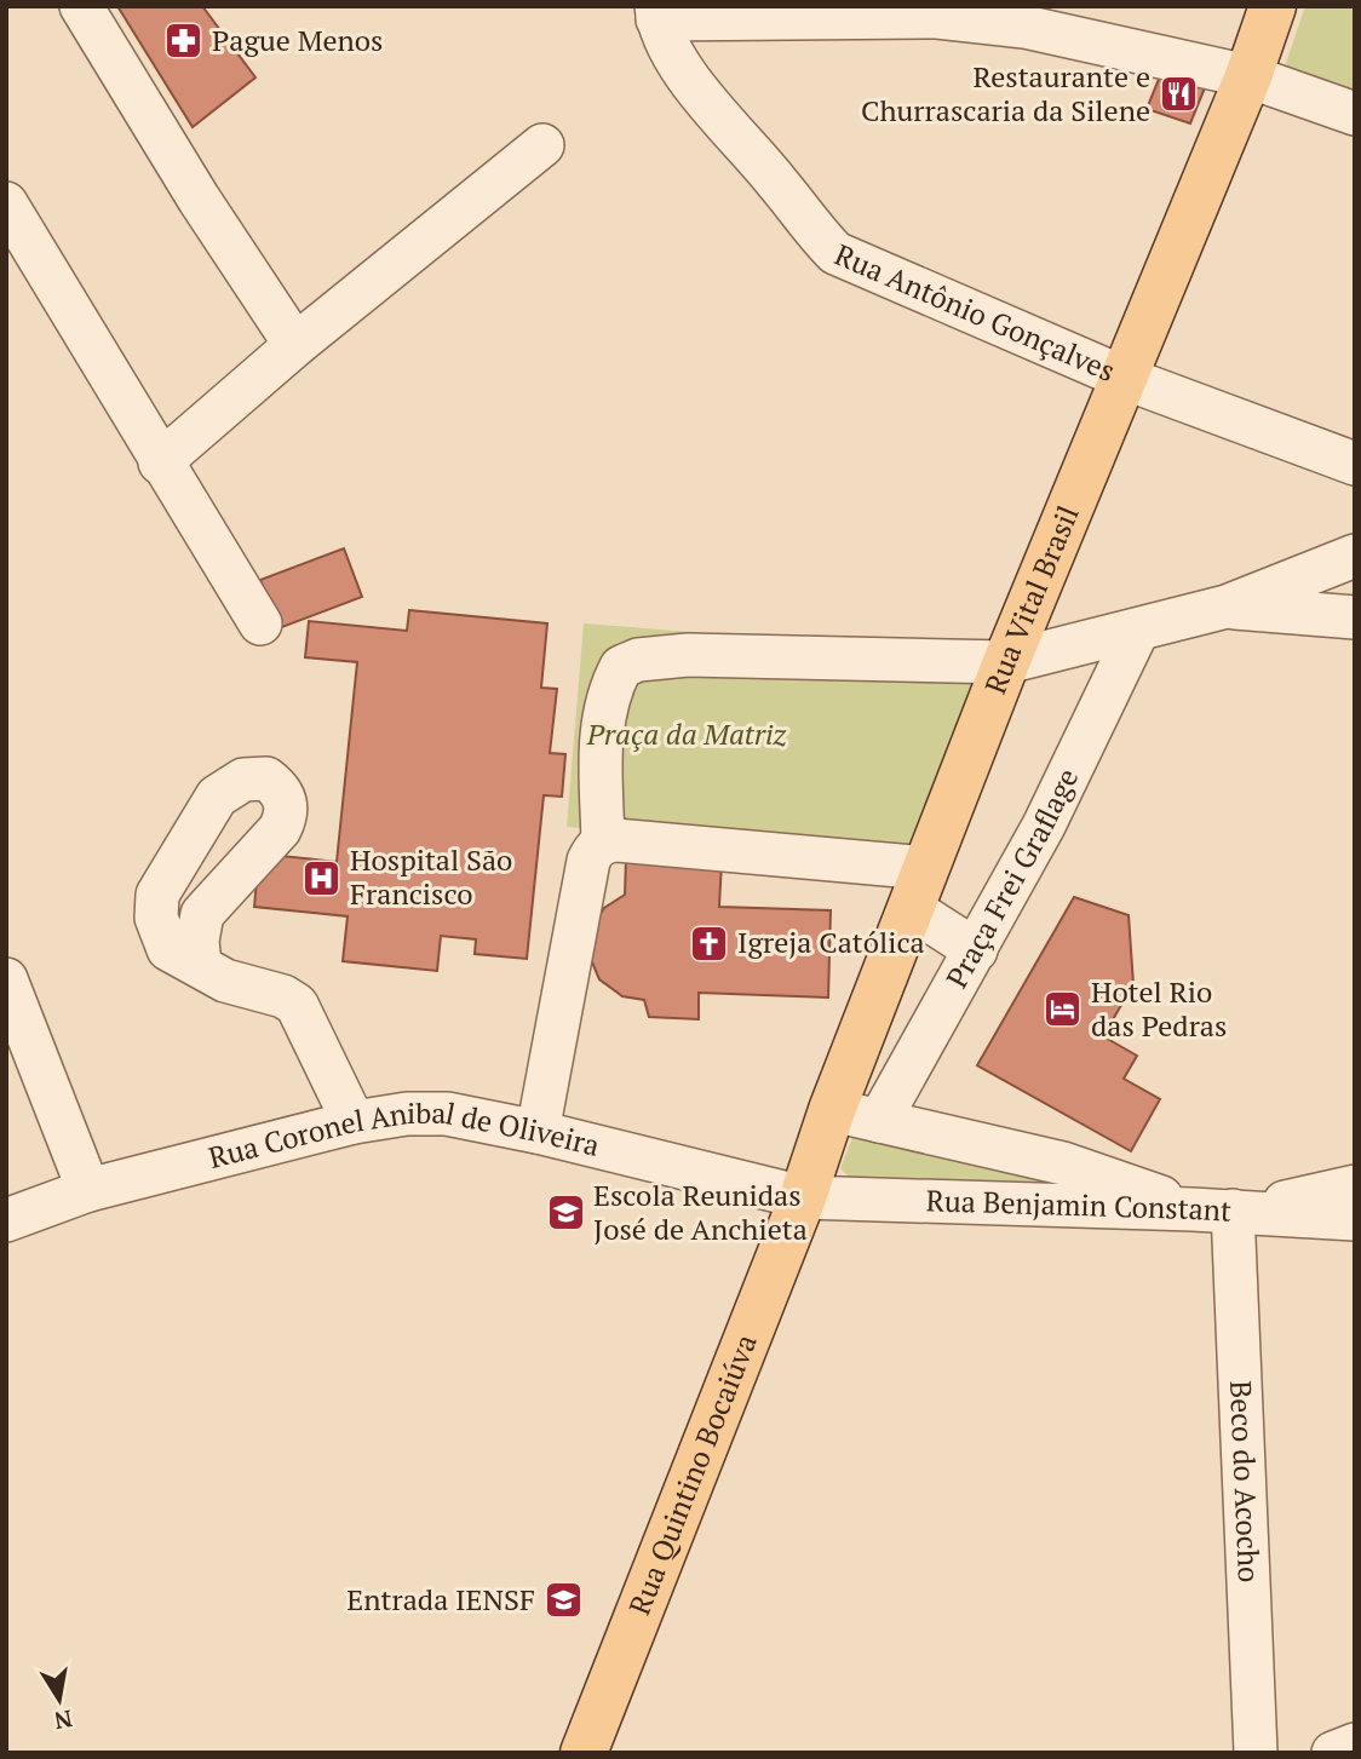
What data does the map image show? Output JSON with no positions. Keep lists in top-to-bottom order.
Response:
{
  "streets": {
    "main road": ["Rua Vital Brasil", "Rua Quintino Bocaiúva"],
    "street": [
      "Rua Antônio Gonçalves",
      "Praça Frei Graflage",
      "Rua Coronel Anibal de Oliveira",
      "Rua Benjamin Constant",
      "Beco do Acocho"
    ]
  },
  "crossings": [
    ["Rua Antônio Gonçalves", "Rua Vital Brasil"],
    ["Rua Vital Brasil", "Rua Coronel Anibal de Oliveira"],
    ["Rua Vital Brasil", "Rua Benjamin Constant"],
    ["Rua Vital Brasil", "Rua Quintino Bocaiúva"],
    ["Rua Coronel Anibal de Oliveira", "Rua Benjamin Constant"],
    ["Rua Coronel Anibal de Oliveira", "Rua Quintino Bocaiúva"],
    ["Rua Benjamin Constant", "Rua Quintino Bocaiúva"],
    ["Rua Benjamin Constant", "Beco do Acocho"]
  ],
  "parks": ["Praça da Matriz"],
  "places": {
    "pharmacy": ["Pague Menos"],
    "restaurant": ["Restaurante e Churrascaria da Silene"],
    "hospital": ["Hospital São Francisco"],
    "church": ["Igreja Católica"],
    "hotel": ["Hotel Rio das Pedras"],
    "school or university": ["Escola Reunidas José de Anchieta", "Entrada IENSF"]
  },
  "north": "bottom"
}
